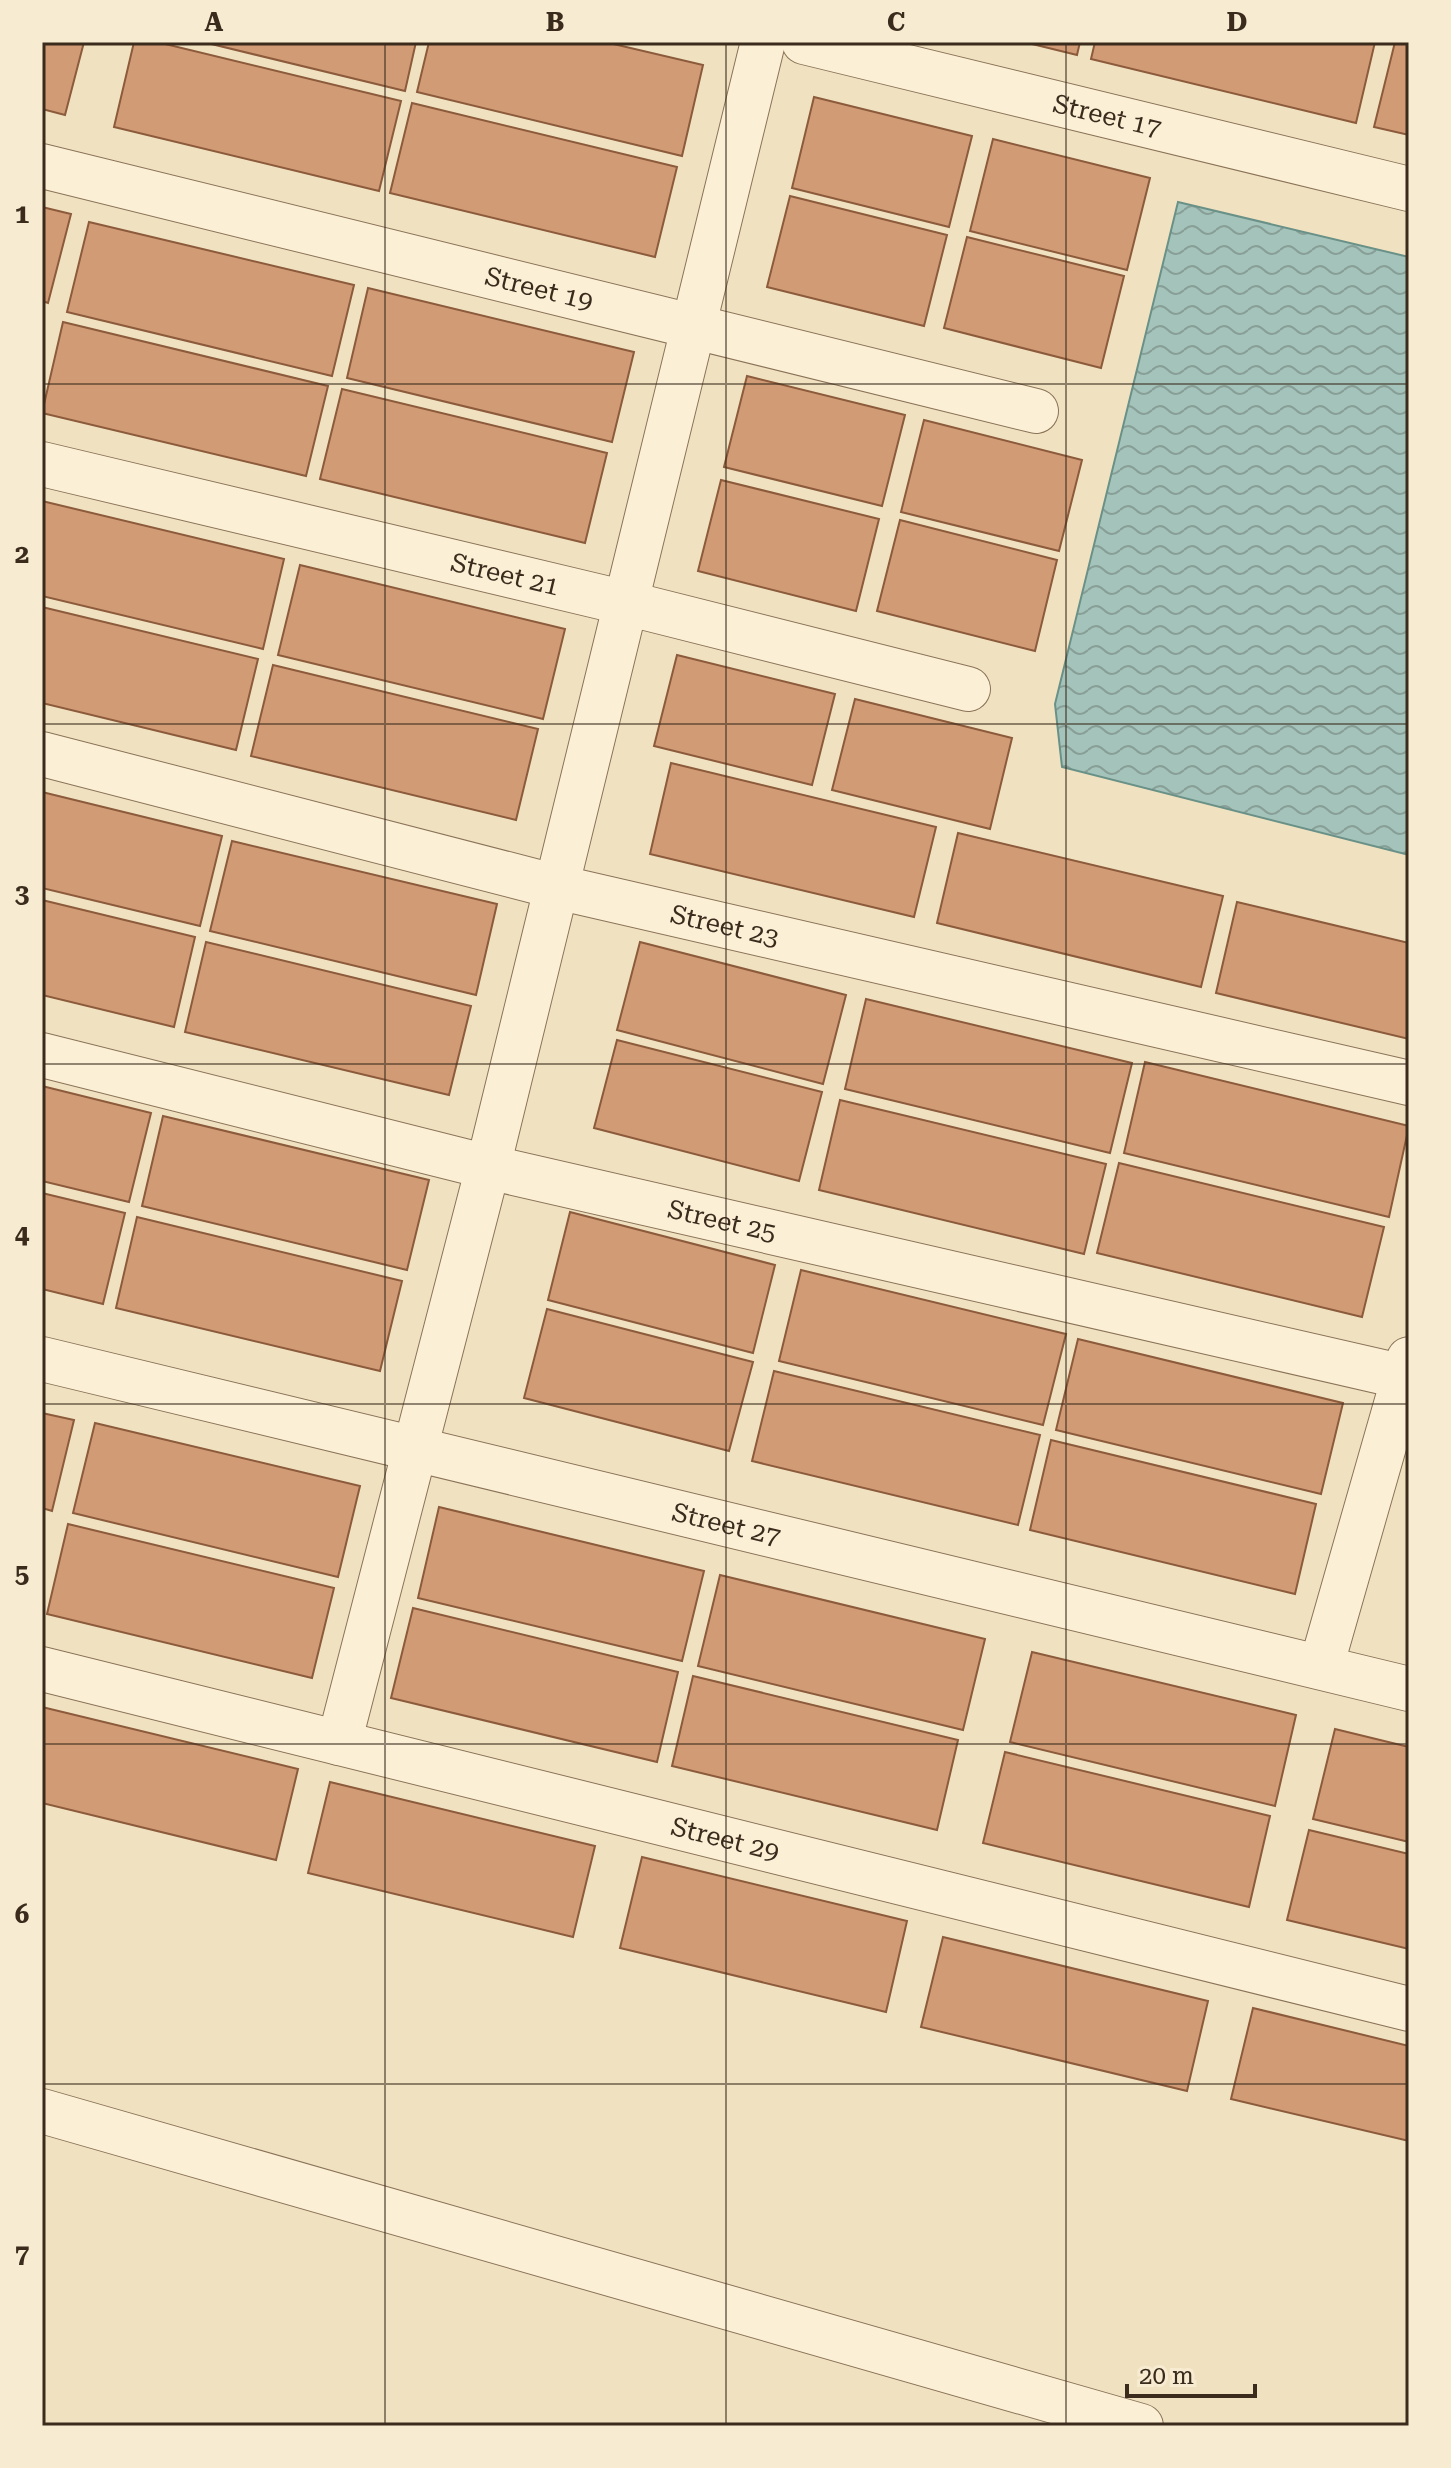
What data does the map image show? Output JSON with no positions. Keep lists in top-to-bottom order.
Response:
{
  "streets": {
    "street": [
      "Street 17",
      "Street 19",
      "Street 21",
      "Street 23",
      "Street 25",
      "Street 27",
      "Street 29"
    ]
  },
  "scale_bar": "20 m",
  "grid": {
    "columns": [
      "A",
      "B",
      "C",
      "D"
    ],
    "rows": [
      "1",
      "2",
      "3",
      "4",
      "5",
      "6",
      "7"
    ]
  }
}
